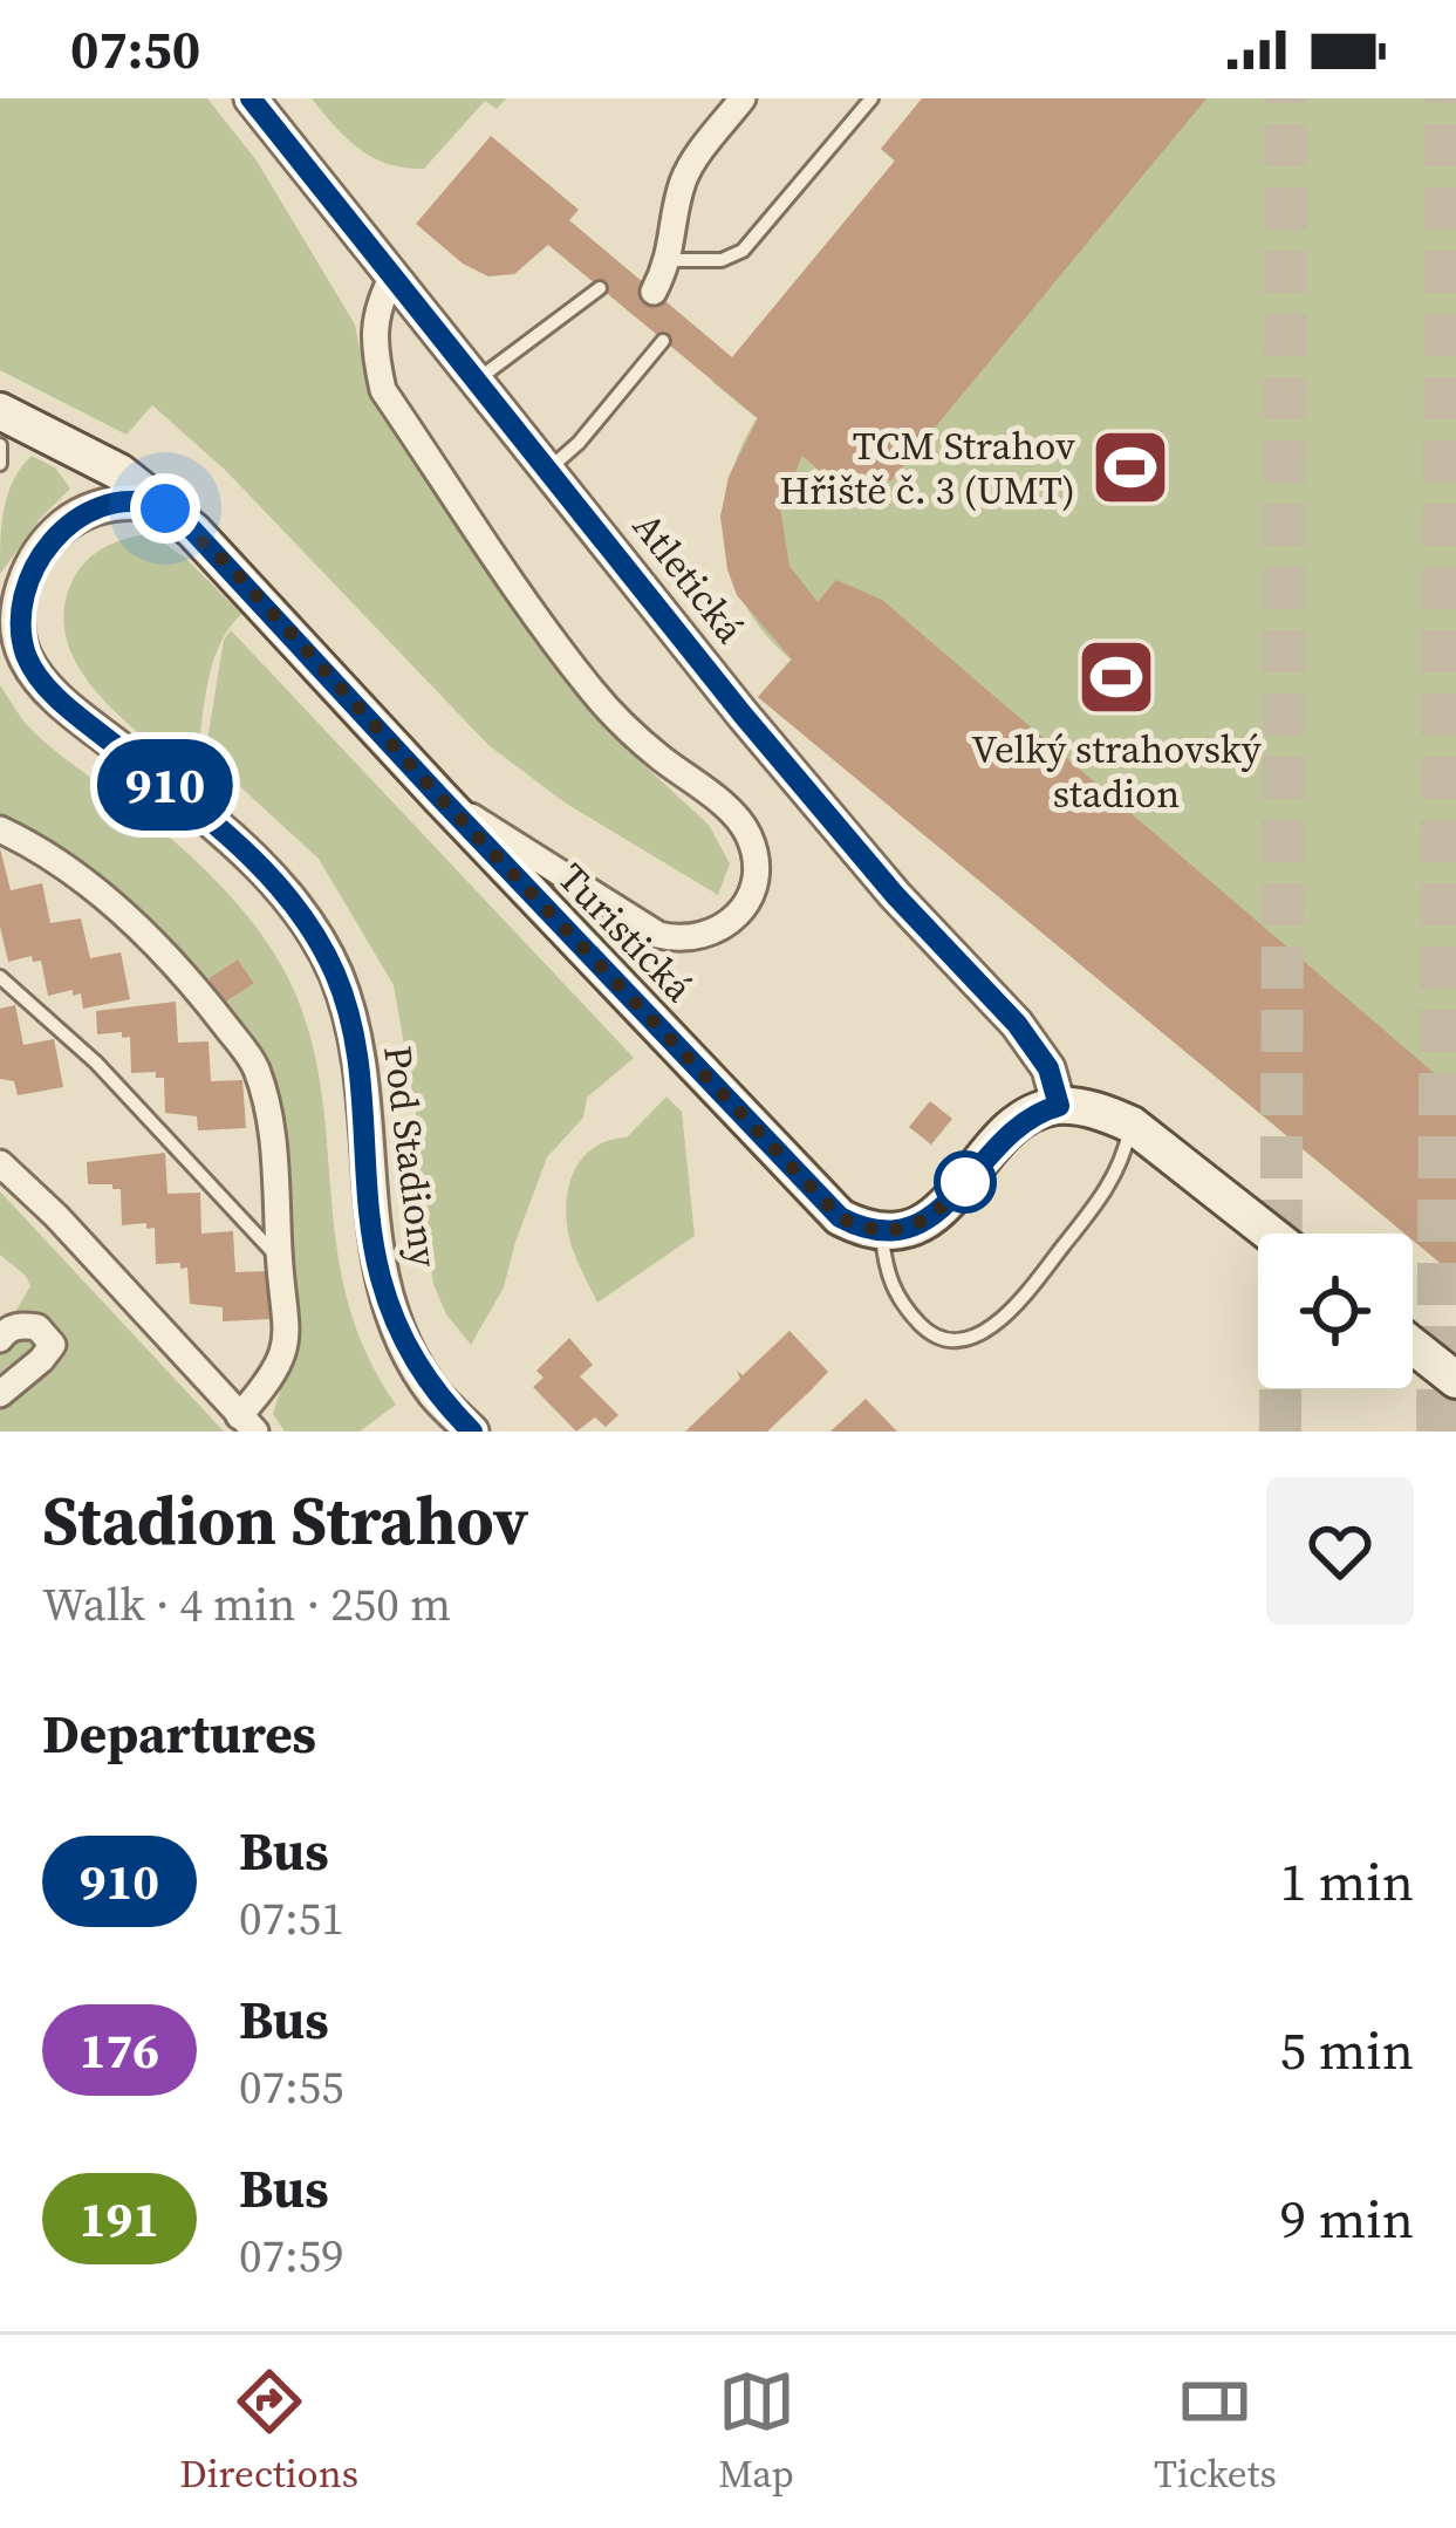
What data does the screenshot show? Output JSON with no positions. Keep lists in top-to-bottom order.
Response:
{
  "streets": {
    "main road": ["Turistická"],
    "street": ["Atletická", "Pod Stadiony"]
  },
  "places": {
    "sports": ["TCM Strahov Hřiště č. 3 (UMT)", "Velký strahovský stadion"]
  },
  "lines": ["bus line 910"],
  "page": {
    "status": "07:50",
    "on_map": "910",
    "heading": [
      ["Stadion Strahov", "Walk · 4 min · 250 m"],
      "Departures"
    ],
    "list": [
      {
        "mark": "910",
        "name": "Bus",
        "note": "07:51",
        "value": "1 min"
      },
      {
        "mark": "176",
        "name": "Bus",
        "note": "07:55",
        "value": "5 min"
      },
      {
        "mark": "191",
        "name": "Bus",
        "note": "07:59",
        "value": "9 min"
      }
    ],
    "tabs": ["Directions", "Map", "Tickets"]
  }
}
